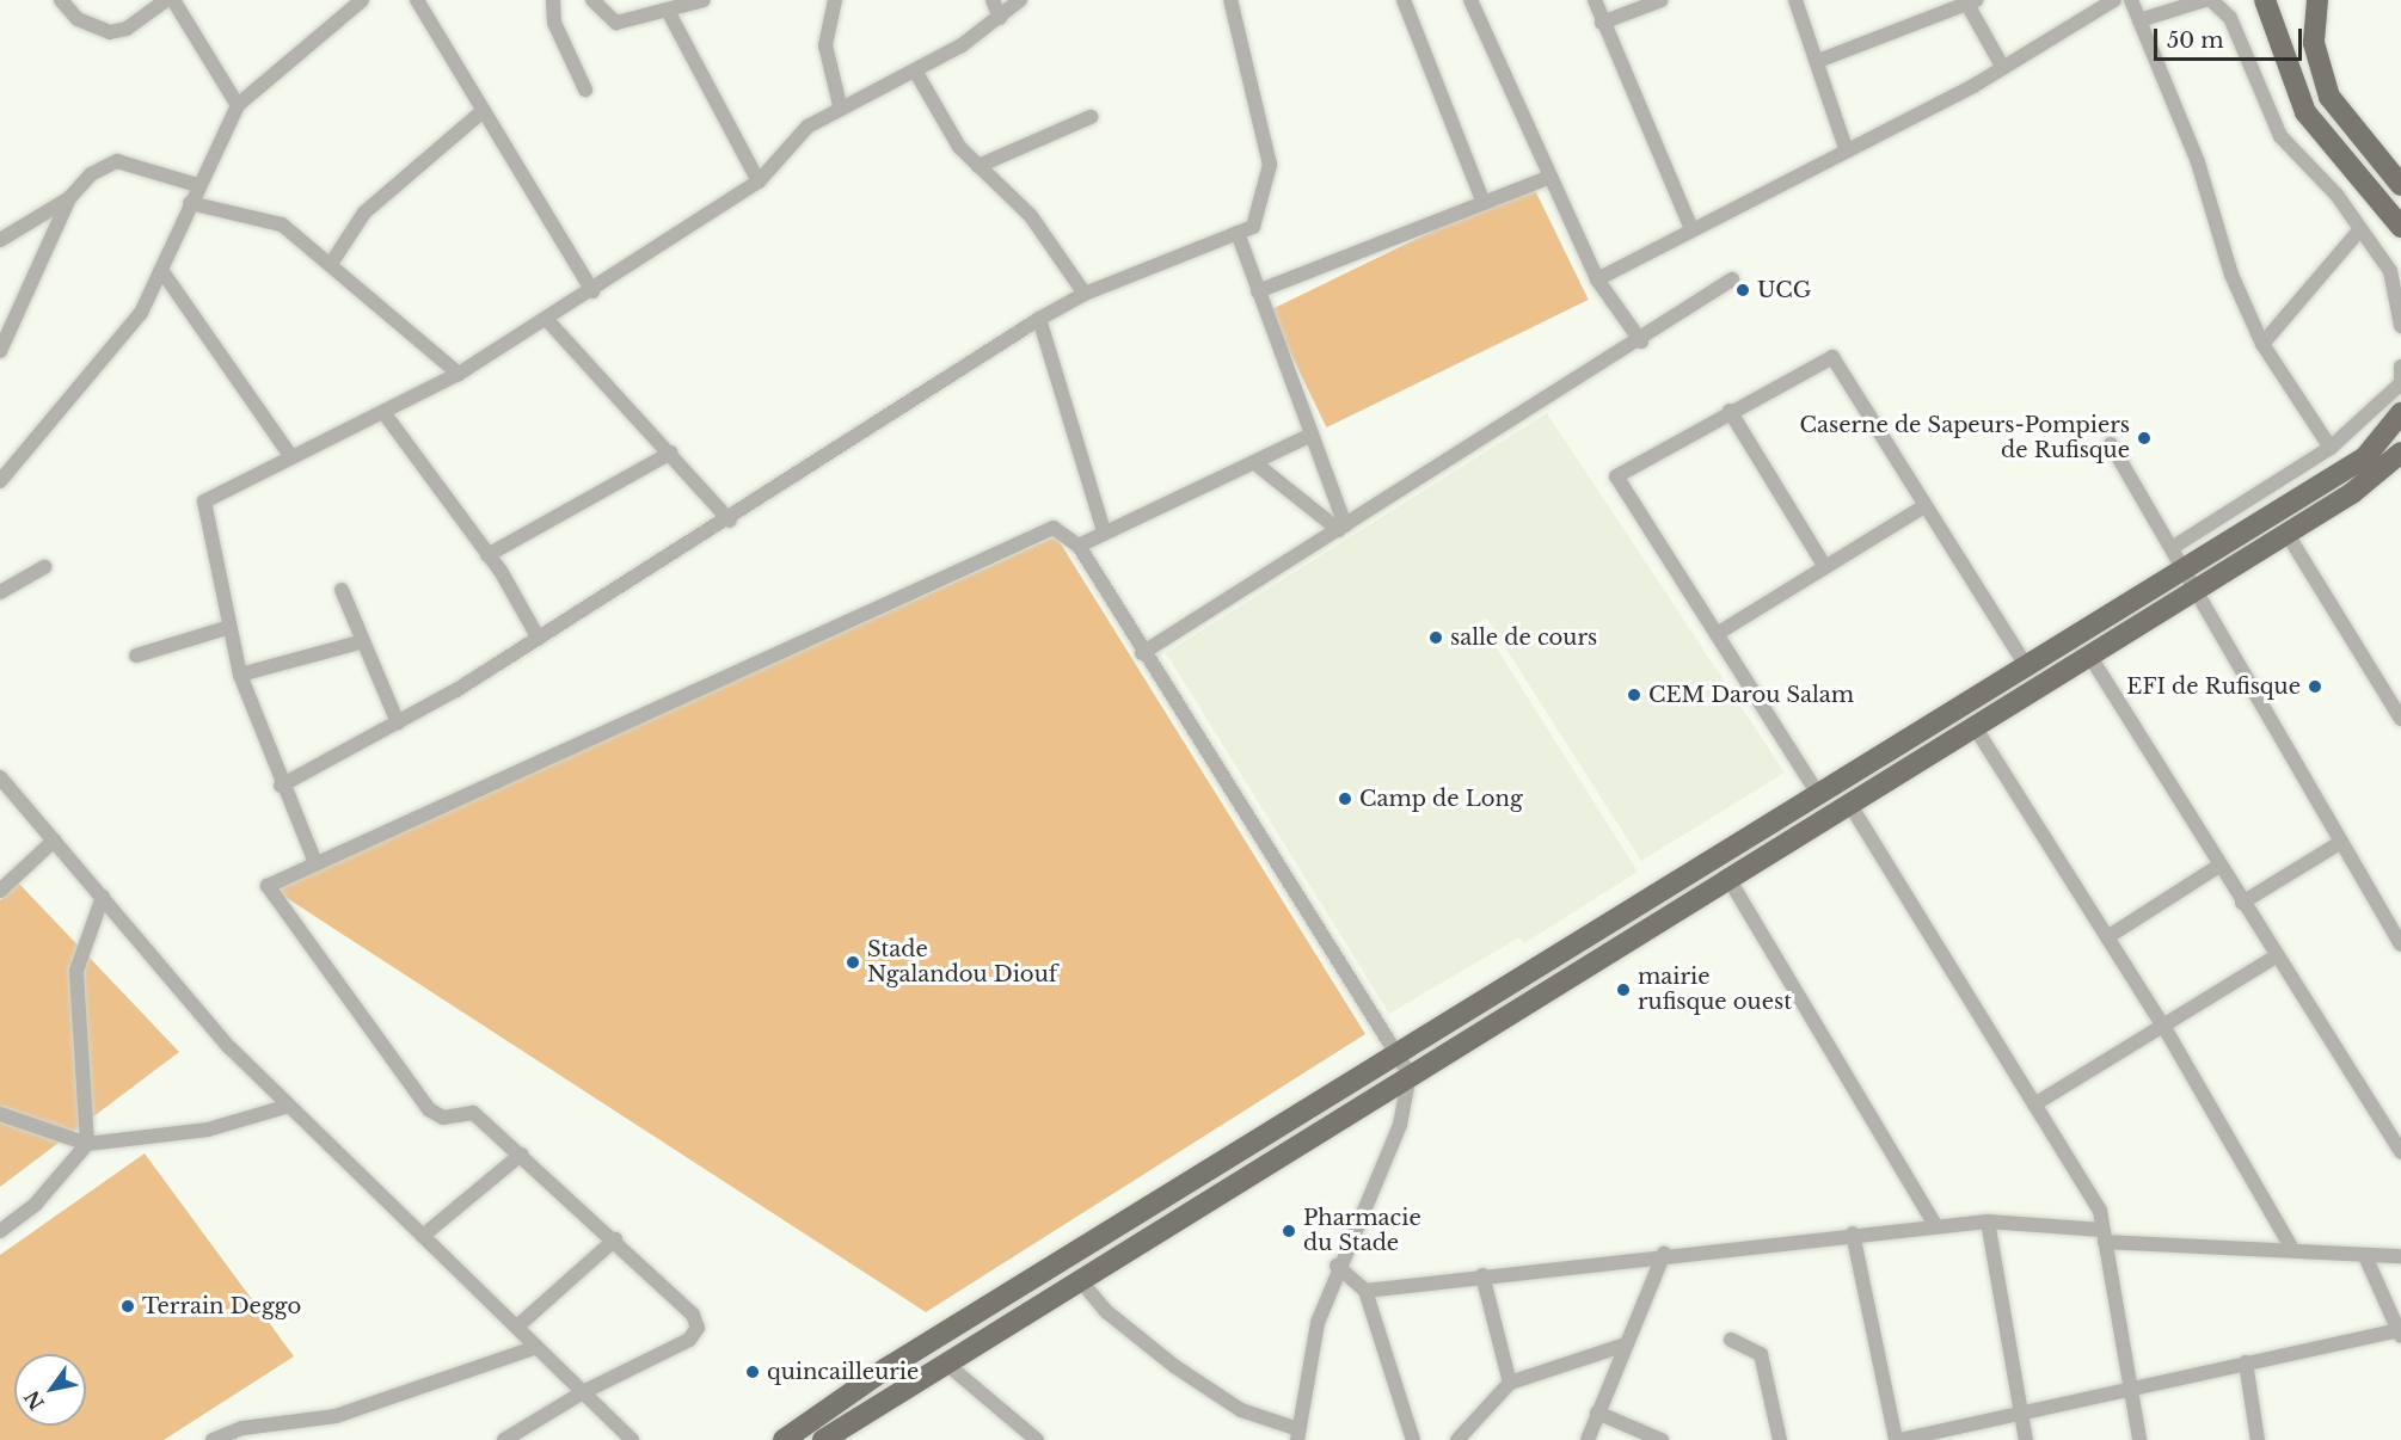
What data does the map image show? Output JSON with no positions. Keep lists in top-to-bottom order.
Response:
{
  "places": [
    "UCG",
    "Caserne de Sapeurs-Pompiers de Rufisque",
    "salle de cours",
    "EFI de Rufisque",
    "CEM Darou Salam",
    "Camp de Long",
    "Stade Ngalandou Diouf",
    "mairie rufisque ouest",
    "Pharmacie du Stade",
    "Terrain Deggo",
    "quincailleurie"
  ],
  "scale_bar": "50 m",
  "north": "bottom left"
}
